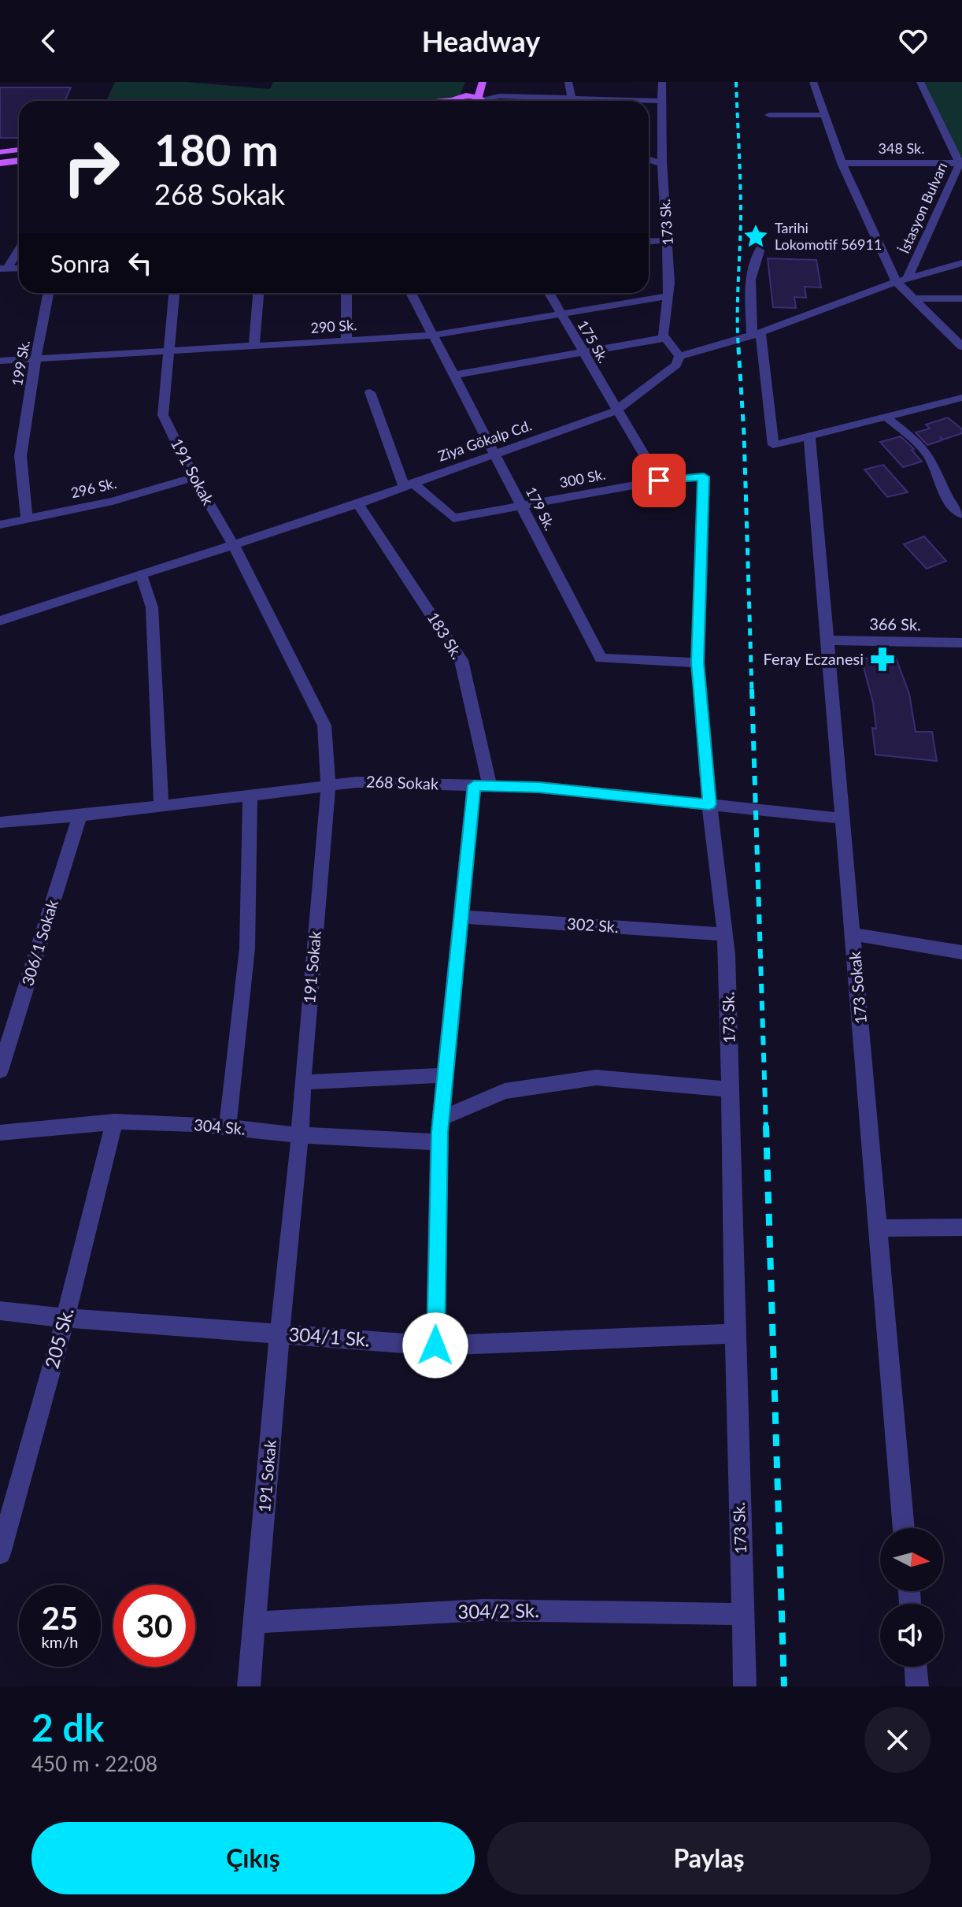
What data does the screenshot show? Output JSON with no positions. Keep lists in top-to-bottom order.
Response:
{
  "streets": {
    "street": [
      "348 Sk.",
      "İstasyon Bulvarı",
      "173 Sk.",
      "290 Sk.",
      "175 Sk.",
      "199 Sk.",
      "Ziya Gökalp Cd.",
      "191 Sokak",
      "300 Sk.",
      "296 Sk.",
      "179 Sk.",
      "366 Sk.",
      "183 Sk.",
      "268 Sokak",
      "302 Sk.",
      "306/1 Sokak",
      "173 Sokak",
      "304 Sk.",
      "304/1 Sk.",
      "205 Sk.",
      "304/2 Sk."
    ]
  },
  "crossings": [
    ["348 Sk.", "İstasyon Bulvarı"],
    ["173 Sk.", "290 Sk."],
    ["173 Sk.", "300 Sk."],
    ["173 Sk.", "179 Sk."],
    ["173 Sk.", "268 Sokak"],
    ["173 Sk.", "302 Sk."],
    ["173 Sk.", "304/1 Sk."],
    ["173 Sk.", "304/2 Sk."],
    ["290 Sk.", "175 Sk."],
    ["290 Sk.", "199 Sk."],
    ["290 Sk.", "191 Sokak"],
    ["290 Sk.", "179 Sk."],
    ["175 Sk.", "Ziya Gökalp Cd."],
    ["199 Sk.", "296 Sk."],
    ["Ziya Gökalp Cd.", "191 Sokak"],
    ["Ziya Gökalp Cd.", "300 Sk."],
    ["Ziya Gökalp Cd.", "179 Sk."],
    ["Ziya Gökalp Cd.", "183 Sk."],
    ["191 Sokak", "296 Sk."],
    ["191 Sokak", "268 Sokak"],
    ["191 Sokak", "304 Sk."],
    ["191 Sokak", "304/1 Sk."],
    ["191 Sokak", "304/2 Sk."],
    ["300 Sk.", "179 Sk."],
    ["366 Sk.", "173 Sokak"],
    ["183 Sk.", "268 Sokak"],
    ["183 Sk.", "302 Sk."],
    ["183 Sk.", "304 Sk."],
    ["183 Sk.", "304/1 Sk."],
    ["268 Sokak", "306/1 Sokak"],
    ["268 Sokak", "173 Sokak"],
    ["304 Sk.", "205 Sk."],
    ["304/1 Sk.", "205 Sk."]
  ],
  "places": {
    "place": ["Tarihi Lokomotif 56911"],
    "pharmacy": ["Feray Eczanesi"]
  },
  "north": "right",
  "page": {
    "header": "Headway",
    "turn": ["180 m", "268 Sokak"],
    "then": "Sonra",
    "speed": "25 km/h",
    "limit": "30",
    "heading": ["2 dk", "450 m · 22:08"],
    "buttons": ["Çıkış", "Paylaş"]
  }
}
